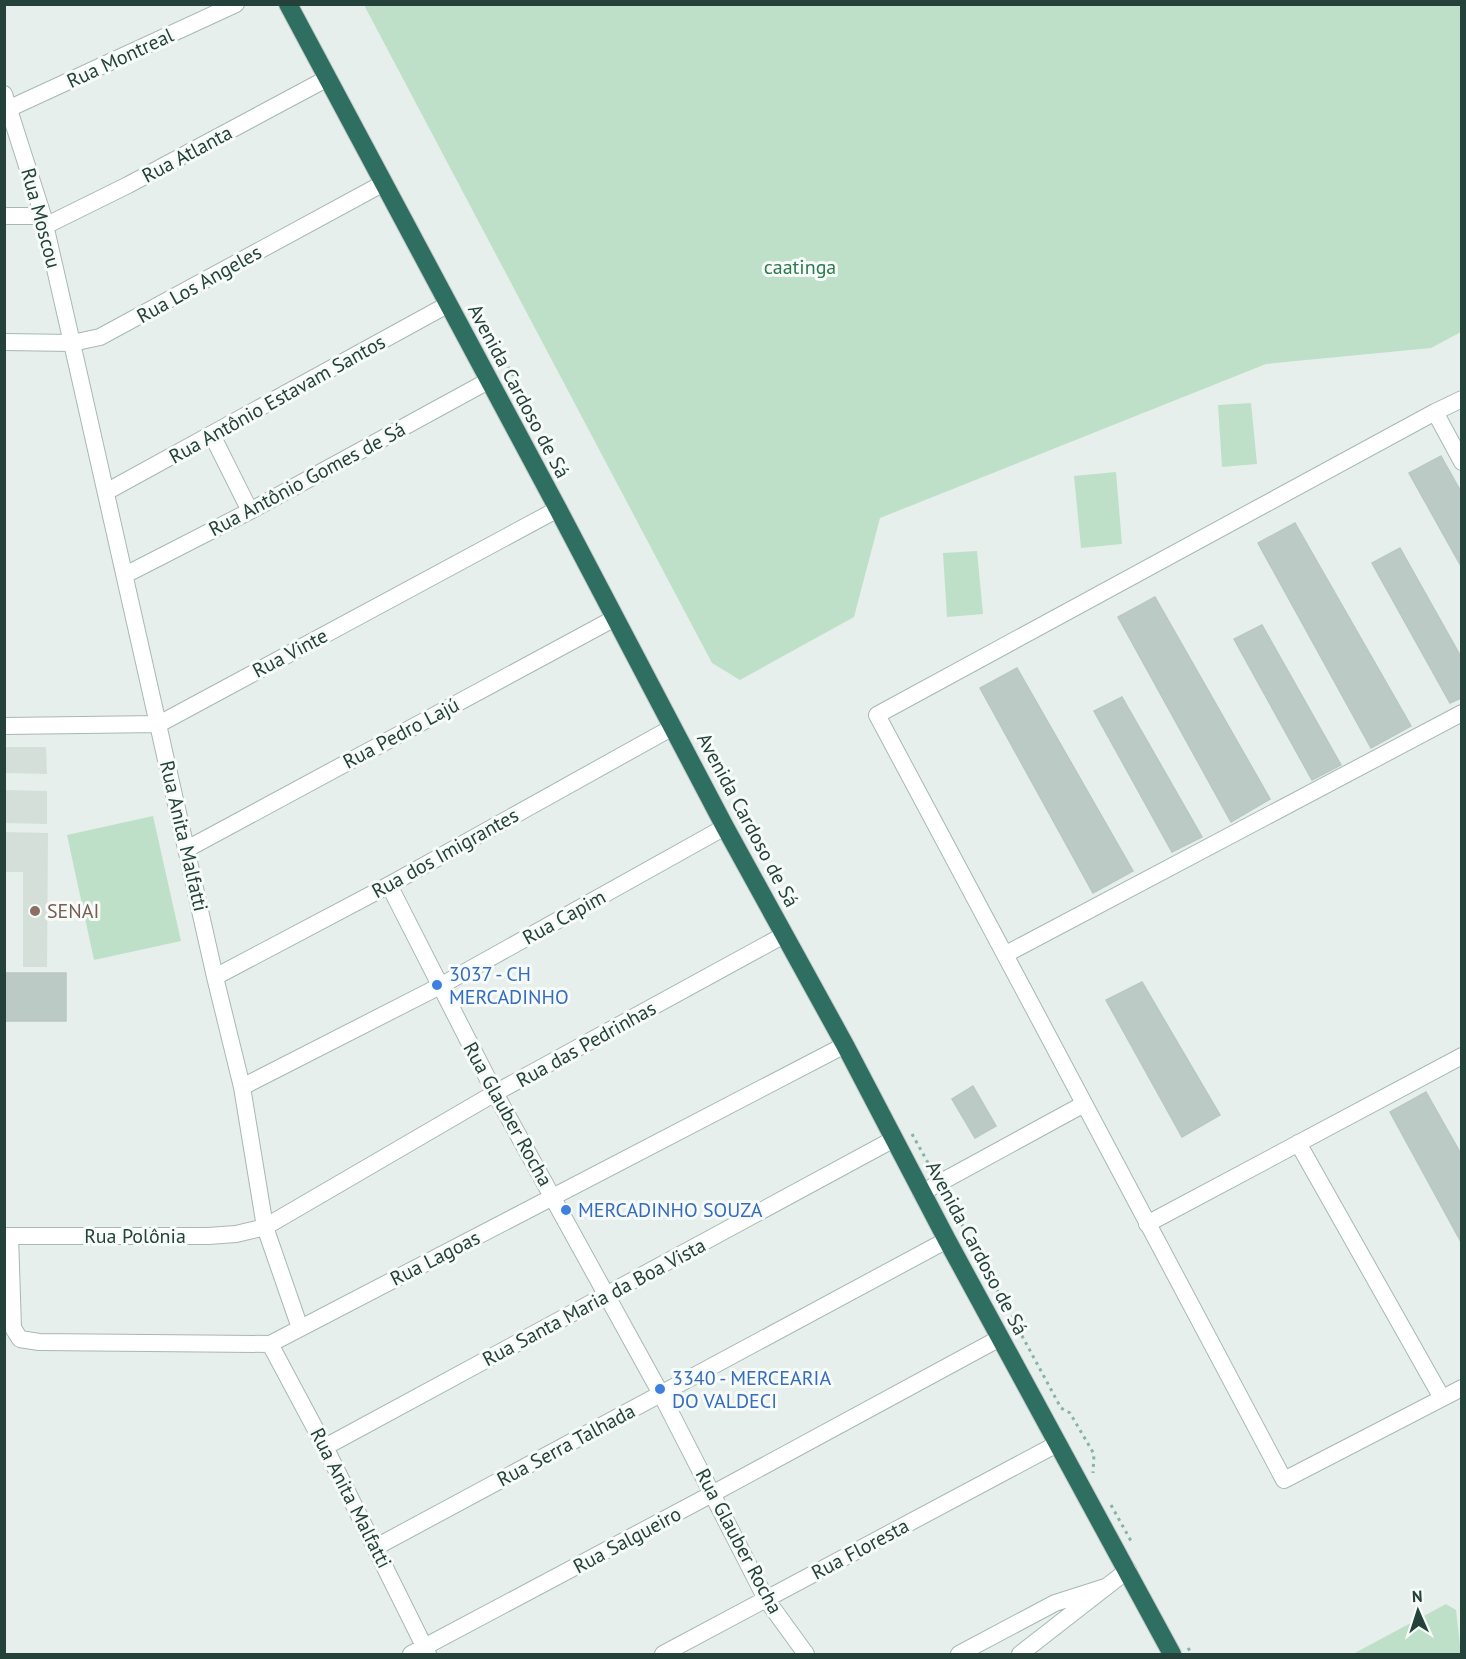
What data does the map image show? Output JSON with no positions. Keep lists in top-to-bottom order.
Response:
{
  "streets": {
    "highway": ["Avenida Cardoso de Sá"],
    "street": [
      "Rua Montreal",
      "Rua Atlanta",
      "Rua Moscou",
      "Rua Los Angeles",
      "Rua Antônio Estavam Santos",
      "Rua Antônio Gomes de Sá",
      "Rua Vinte",
      "Rua Pedro Lajú",
      "Rua Anita Malfatti",
      "Rua dos Imigrantes",
      "Rua Capim",
      "Rua das Pedrinhas",
      "Rua Glauber Rocha",
      "Rua Polônia",
      "Rua Lagoas",
      "Rua Santa Maria da Boa Vista",
      "Rua Serra Talhada",
      "Rua Salgueiro",
      "Rua Floresta"
    ]
  },
  "crossings": [
    ["Rua Montreal", "Rua Moscou"],
    ["Rua Atlanta", "Rua Moscou"],
    ["Rua Atlanta", "Avenida Cardoso de Sá"],
    ["Rua Moscou", "Rua Los Angeles"],
    ["Rua Moscou", "Rua Anita Malfatti"],
    ["Rua Los Angeles", "Avenida Cardoso de Sá"],
    ["Rua Los Angeles", "Rua Anita Malfatti"],
    ["Avenida Cardoso de Sá", "Rua Antônio Estavam Santos"],
    ["Avenida Cardoso de Sá", "Rua Antônio Gomes de Sá"],
    ["Avenida Cardoso de Sá", "Rua Vinte"],
    ["Avenida Cardoso de Sá", "Rua Pedro Lajú"],
    ["Avenida Cardoso de Sá", "Rua dos Imigrantes"],
    ["Avenida Cardoso de Sá", "Rua Capim"],
    ["Avenida Cardoso de Sá", "Rua das Pedrinhas"],
    ["Avenida Cardoso de Sá", "Rua Lagoas"],
    ["Avenida Cardoso de Sá", "Rua Santa Maria da Boa Vista"],
    ["Avenida Cardoso de Sá", "Rua Serra Talhada"],
    ["Avenida Cardoso de Sá", "Rua Salgueiro"],
    ["Avenida Cardoso de Sá", "Rua Floresta"],
    ["Rua Antônio Estavam Santos", "Rua Anita Malfatti"],
    ["Rua Antônio Gomes de Sá", "Rua Anita Malfatti"],
    ["Rua Vinte", "Rua Anita Malfatti"],
    ["Rua Pedro Lajú", "Rua Anita Malfatti"],
    ["Rua Anita Malfatti", "Rua dos Imigrantes"],
    ["Rua Anita Malfatti", "Rua Capim"],
    ["Rua Anita Malfatti", "Rua das Pedrinhas"],
    ["Rua Anita Malfatti", "Rua Polônia"],
    ["Rua Anita Malfatti", "Rua Lagoas"],
    ["Rua Anita Malfatti", "Rua Santa Maria da Boa Vista"],
    ["Rua Anita Malfatti", "Rua Serra Talhada"],
    ["Rua Anita Malfatti", "Rua Salgueiro"],
    ["Rua dos Imigrantes", "Rua Glauber Rocha"],
    ["Rua Capim", "Rua Glauber Rocha"],
    ["Rua das Pedrinhas", "Rua Glauber Rocha"],
    ["Rua das Pedrinhas", "Rua Polônia"],
    ["Rua Glauber Rocha", "Rua Lagoas"],
    ["Rua Glauber Rocha", "Rua Santa Maria da Boa Vista"],
    ["Rua Glauber Rocha", "Rua Serra Talhada"],
    ["Rua Glauber Rocha", "Rua Salgueiro"],
    ["Rua Glauber Rocha", "Rua Floresta"],
    ["Rua Polônia", "Rua Lagoas"]
  ],
  "parks": ["caatinga"],
  "places": [
    "SENAI",
    "3037 - CH MERCADINHO",
    "MERCADINHO SOUZA",
    "3340 - MERCEARIA DO VALDECI"
  ],
  "north": "top"
}
